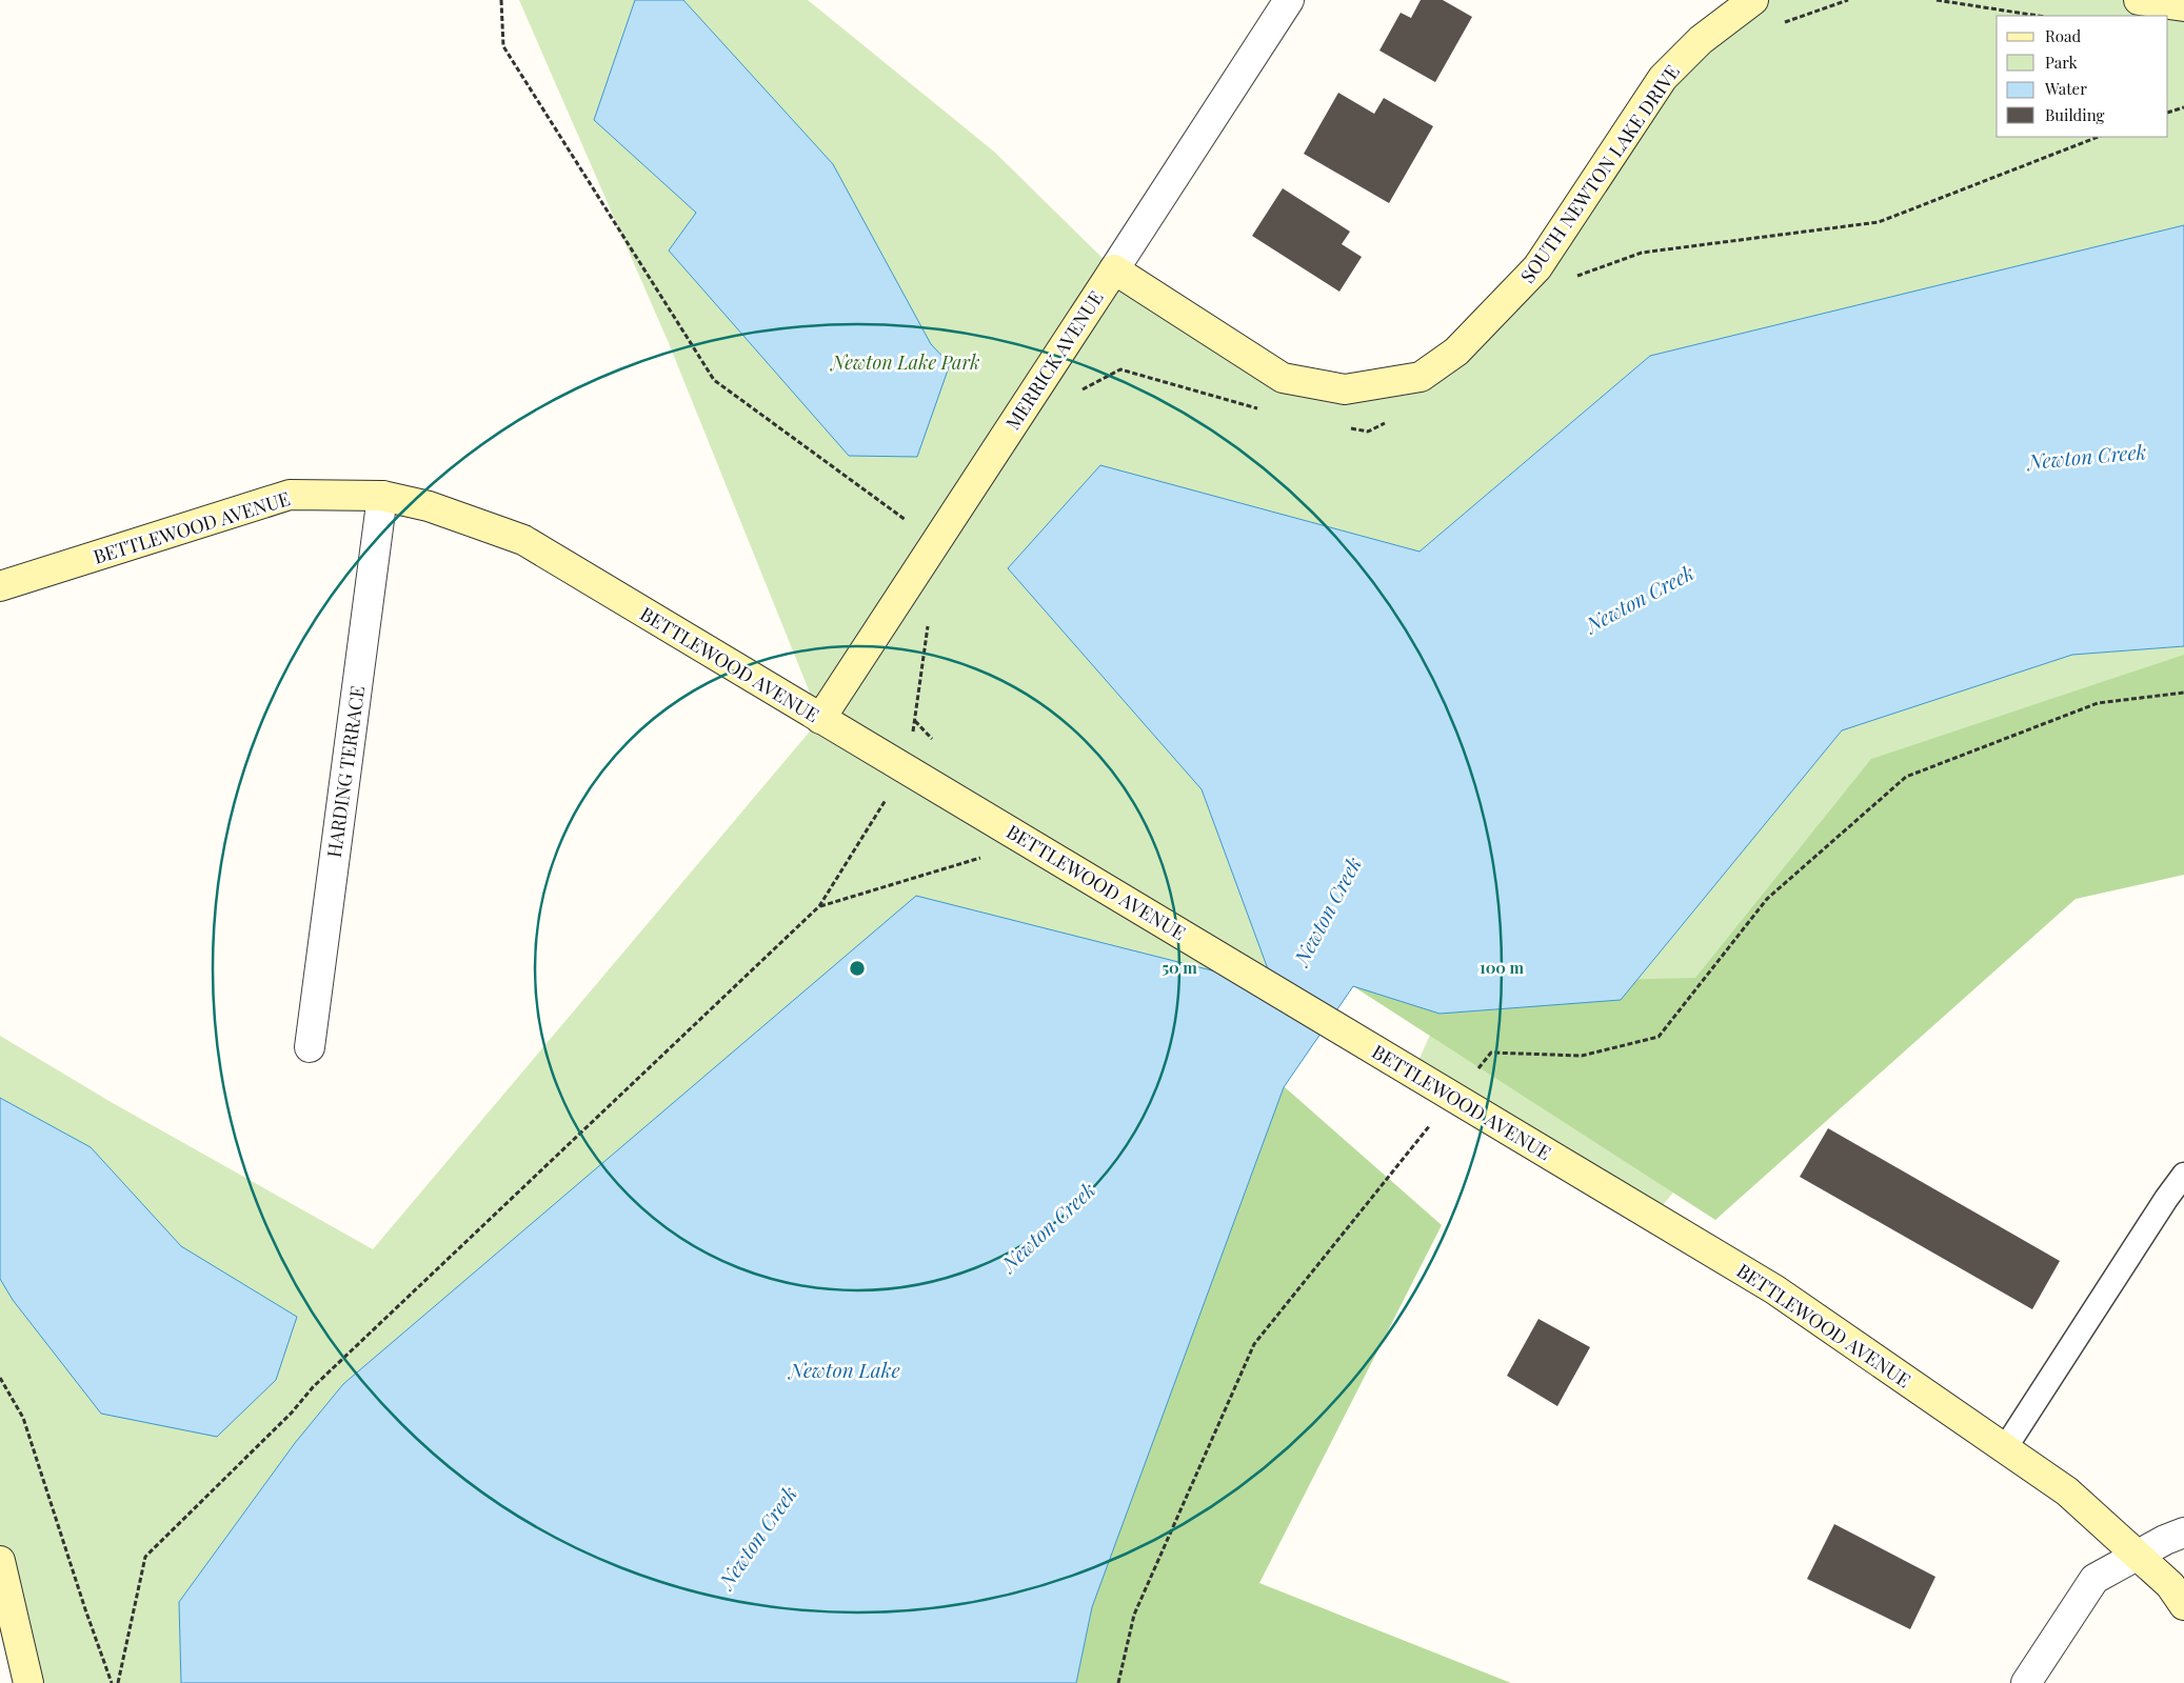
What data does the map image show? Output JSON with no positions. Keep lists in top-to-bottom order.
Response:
{
  "streets": {
    "street": [
      "SOUTH NEWTON LAKE DRIVE",
      "MERRICK AVENUE",
      "BETTLEWOOD AVENUE",
      "HARDING TERRACE"
    ]
  },
  "crossings": [
    ["SOUTH NEWTON LAKE DRIVE", "MERRICK AVENUE"],
    ["MERRICK AVENUE", "BETTLEWOOD AVENUE"],
    ["BETTLEWOOD AVENUE", "HARDING TERRACE"]
  ],
  "water": ["Newton Creek", "Newton Lake"],
  "parks": ["Newton Lake Park"],
  "legend": [
    "Road",
    "Park",
    "Water",
    "Building"
  ],
  "rings": ["50 m", "100 m"]
}
